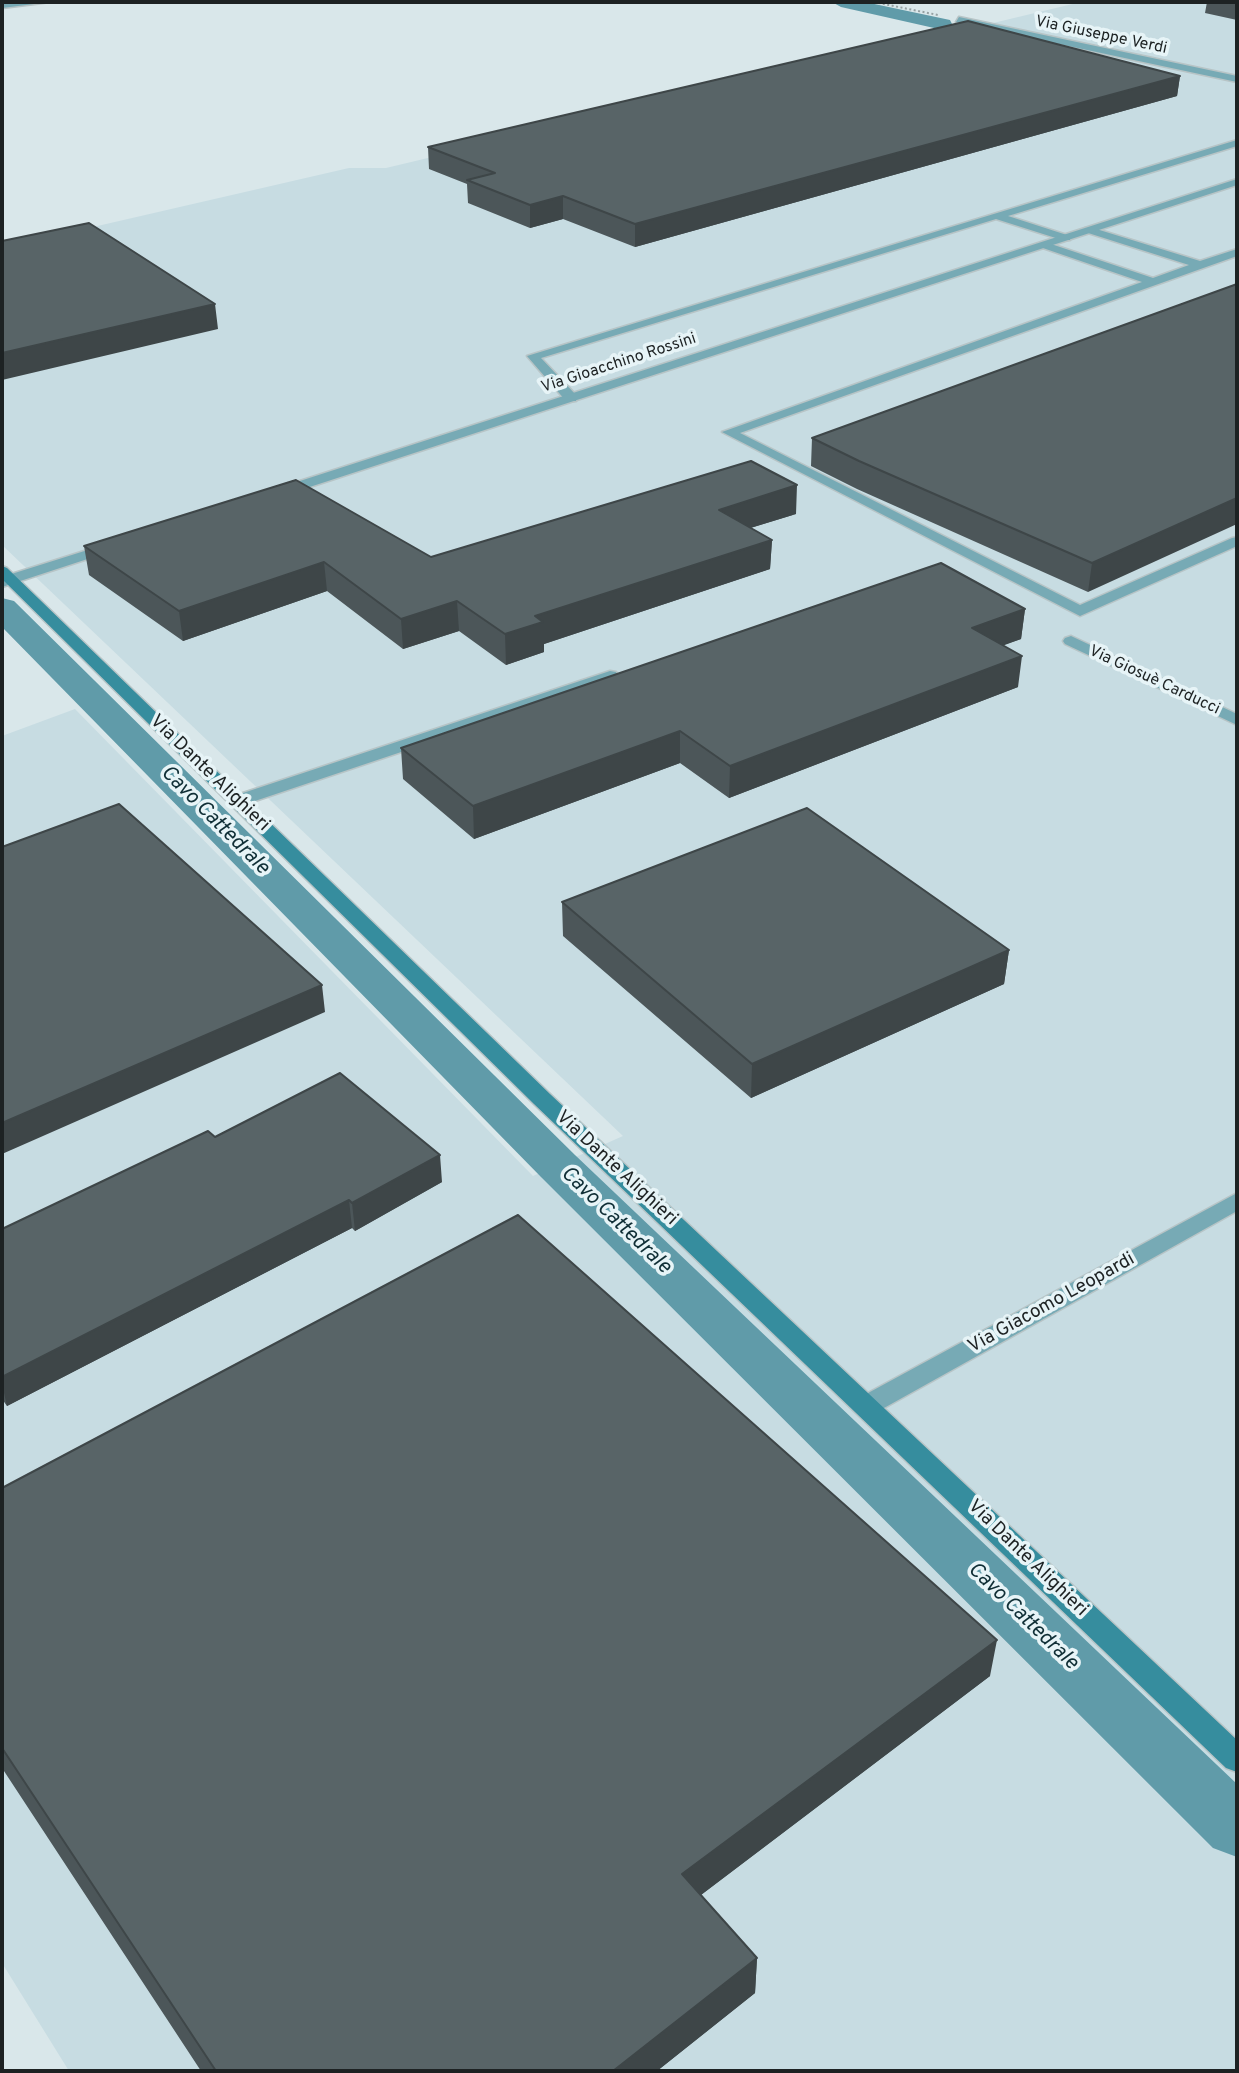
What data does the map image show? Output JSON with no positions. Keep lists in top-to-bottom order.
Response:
{
  "streets": {
    "main road": ["Via Dante Alighieri"],
    "street": [
      "Via Giuseppe Verdi",
      "Via Gioacchino Rossini",
      "Via Giosuè Carducci",
      "Via Giacomo Leopardi"
    ]
  },
  "crossings": [
    ["Via Dante Alighieri", "Via Giacomo Leopardi"]
  ],
  "water": ["Cavo Cattedrale"]
}
